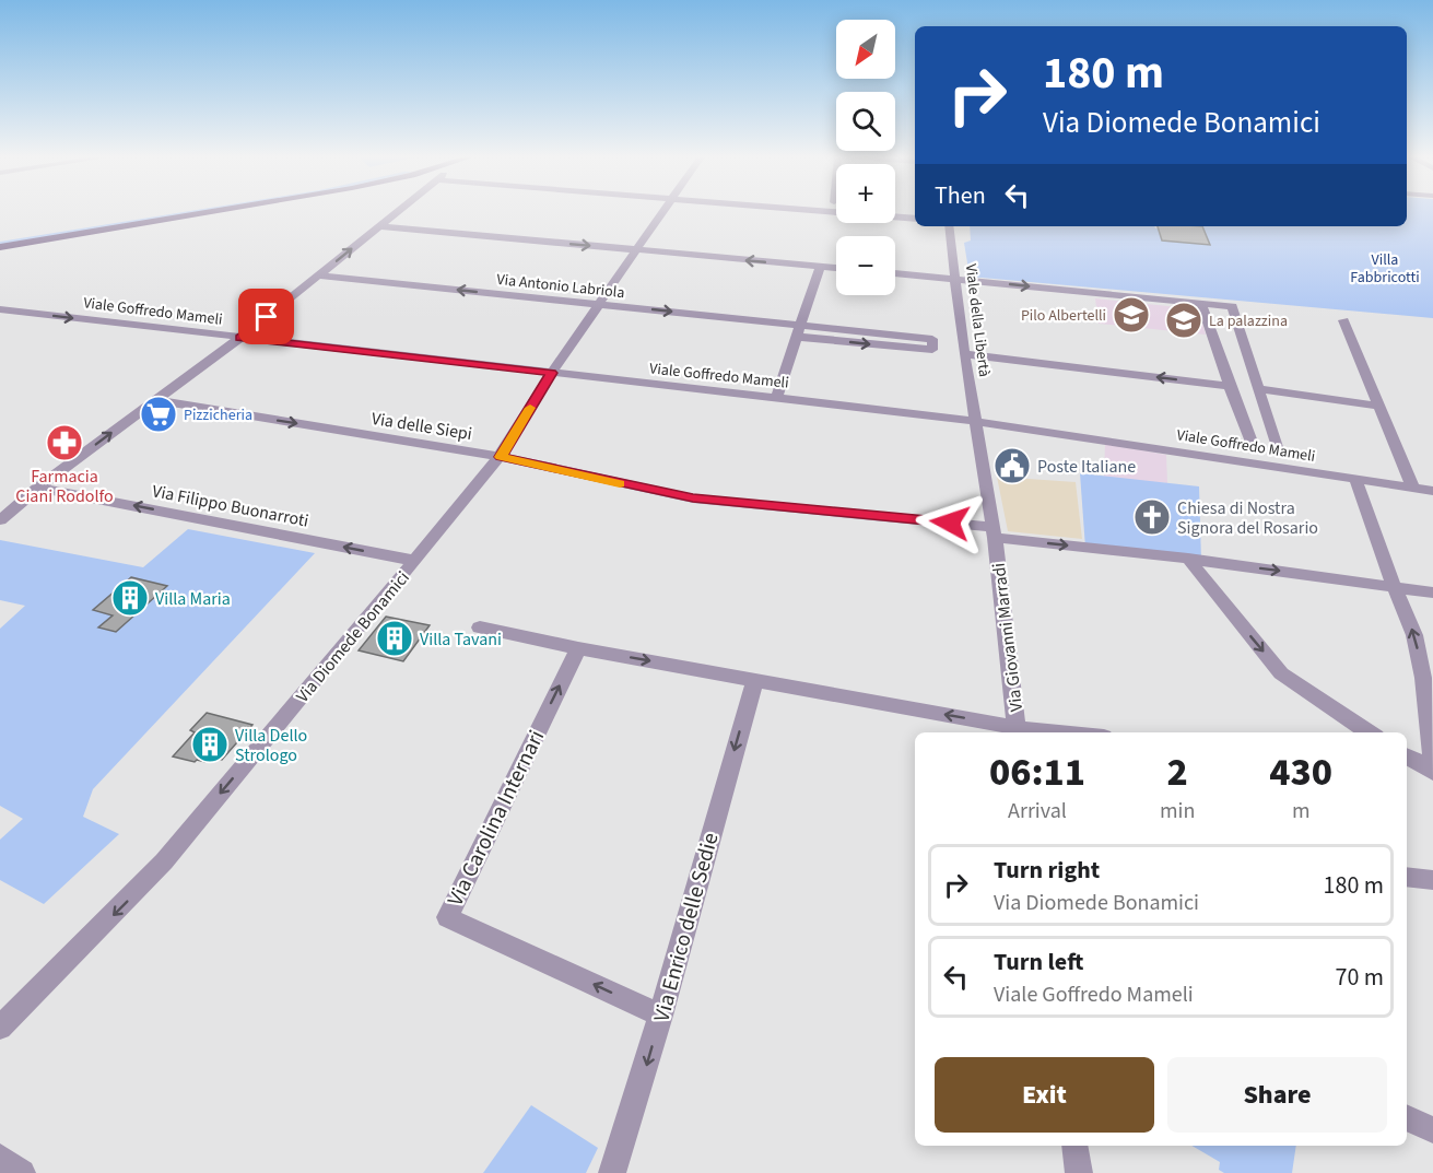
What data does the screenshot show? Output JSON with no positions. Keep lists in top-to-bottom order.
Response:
{
  "streets": {
    "street": [
      "Via Antonio Labriola",
      "Viale Goffredo Mameli",
      "Viale della Libertà",
      "Via delle Siepi",
      "Via Filippo Buonarroti",
      "Via Diomede Bonamici",
      "Via Giovanni Marradi",
      "Via Carolina Internari",
      "Via Enrico delle Sedie"
    ]
  },
  "crossings": [
    ["Via Antonio Labriola", "Via Diomede Bonamici"],
    ["Viale Goffredo Mameli", "Viale della Libertà"],
    ["Viale Goffredo Mameli", "Via Diomede Bonamici"],
    ["Viale Goffredo Mameli", "Via Giovanni Marradi"],
    ["Viale della Libertà", "Via Giovanni Marradi"],
    ["Via delle Siepi", "Via Diomede Bonamici"],
    ["Via delle Siepi", "Via Giovanni Marradi"],
    ["Via Filippo Buonarroti", "Via Diomede Bonamici"],
    ["Via Carolina Internari", "Via Enrico delle Sedie"]
  ],
  "one_way": [
    "Via delle Siepi",
    "Via Filippo Buonarroti",
    "Via Diomede Bonamici",
    "Via Enrico delle Sedie"
  ],
  "parks": ["Villa Fabbricotti"],
  "places": {
    "school or university": ["Pilo Albertelli", "La palazzina"],
    "supermarket": ["Pizzicheria"],
    "pharmacy": ["Farmacia Ciani Rodolfo"],
    "public building": ["Poste Italiane"],
    "church": ["Chiesa di Nostra Signora del Rosario"],
    "building": ["Villa Maria", "Villa Tavani", "Villa Dello Strologo"]
  },
  "north": "bottom left",
  "page": {
    "map_buttons": ["+", "−"],
    "turn": ["180 m", "Via Diomede Bonamici"],
    "then": "Then",
    "eta": [
      "06:11",
      "Arrival",
      "2",
      "min",
      "430",
      "m"
    ],
    "list": [
      {
        "name": "Turn right",
        "note": "Via Diomede Bonamici",
        "value": "180 m"
      },
      {
        "name": "Turn left",
        "note": "Viale Goffredo Mameli",
        "value": "70 m"
      }
    ],
    "buttons": ["Exit", "Share"]
  }
}
